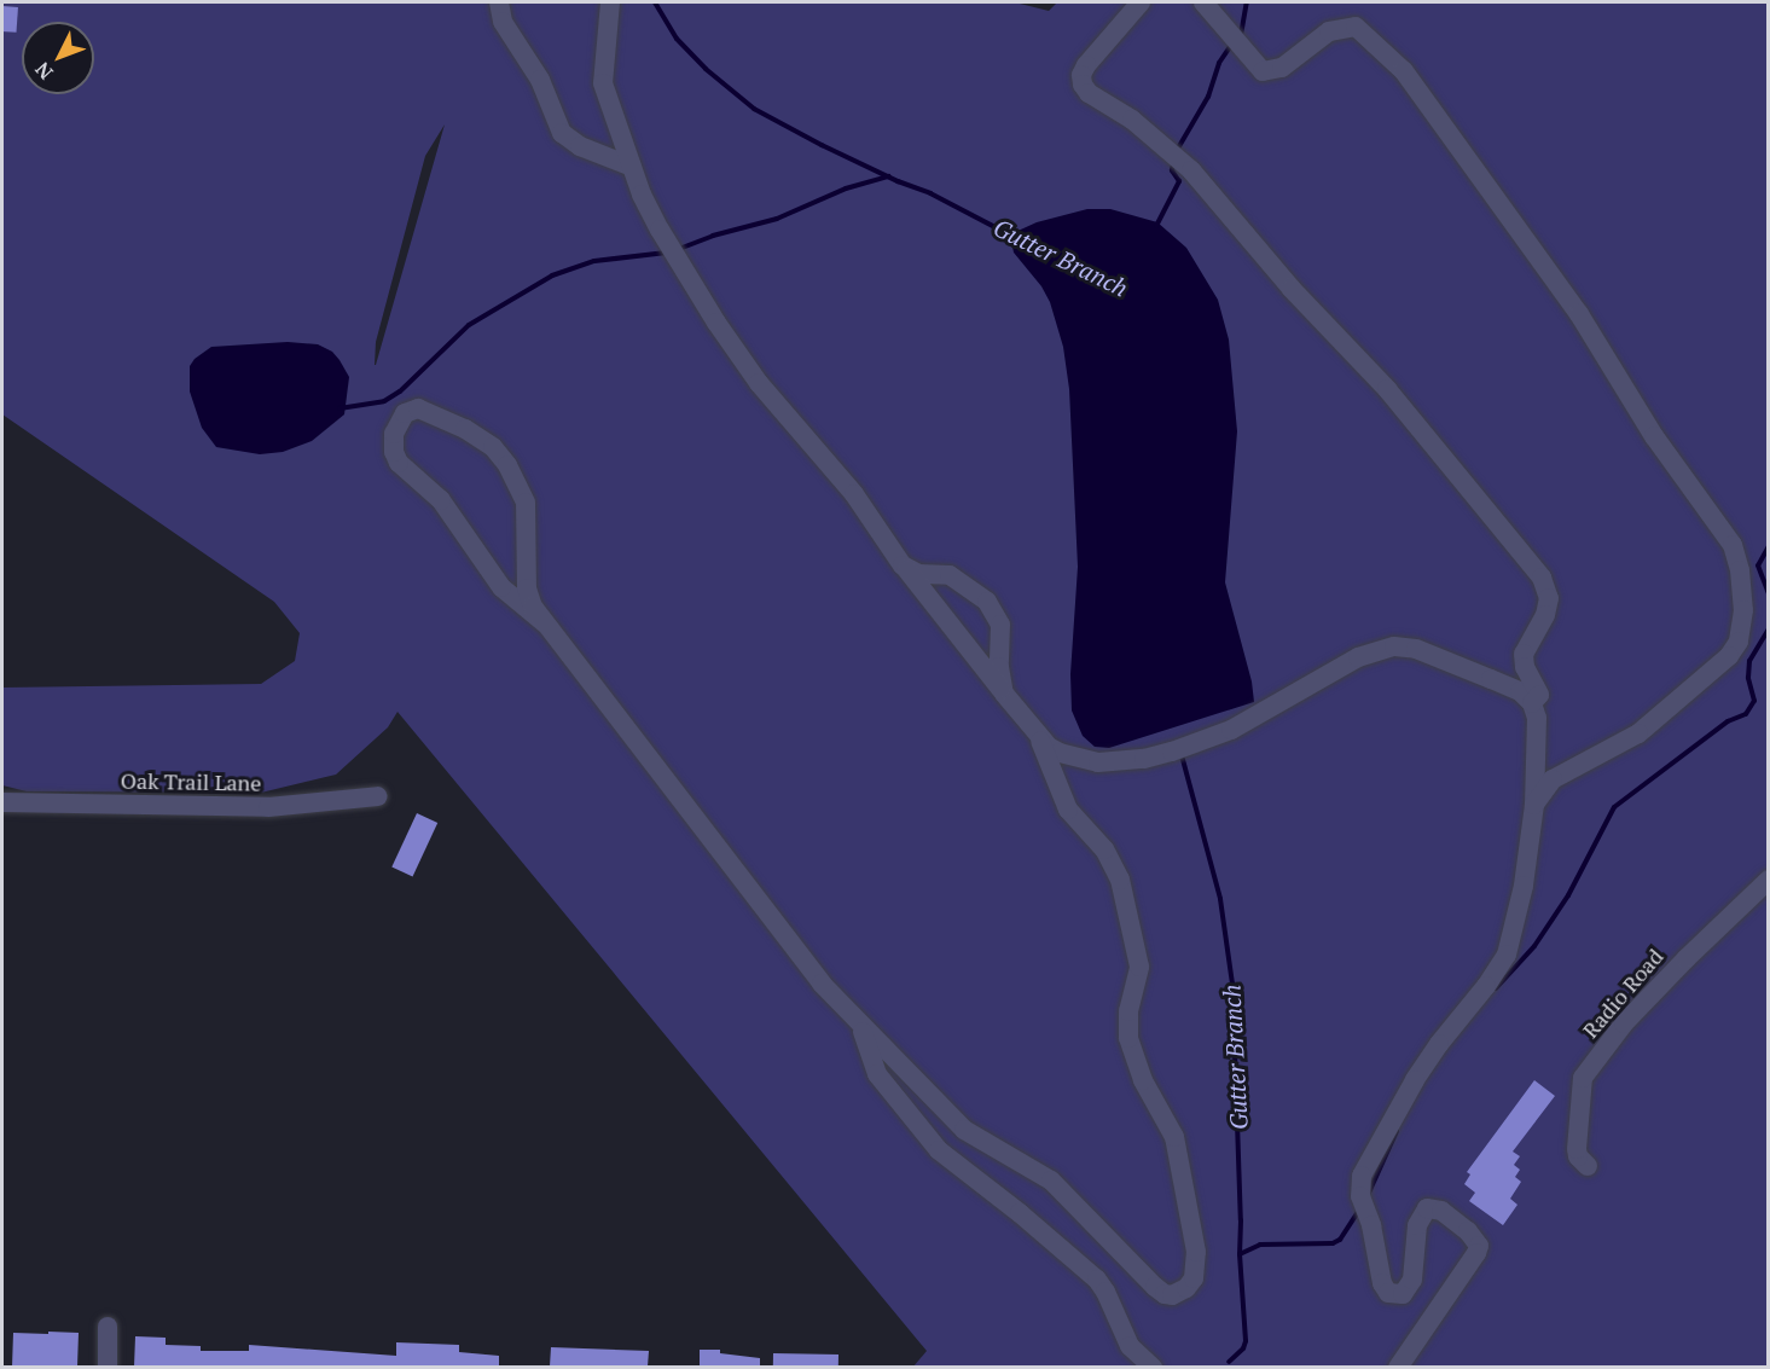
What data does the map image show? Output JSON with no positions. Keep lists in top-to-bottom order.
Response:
{
  "streets": {
    "street": ["Oak Trail Lane", "Radio Road"]
  },
  "water": ["Gutter Branch"],
  "north": "bottom left"
}
